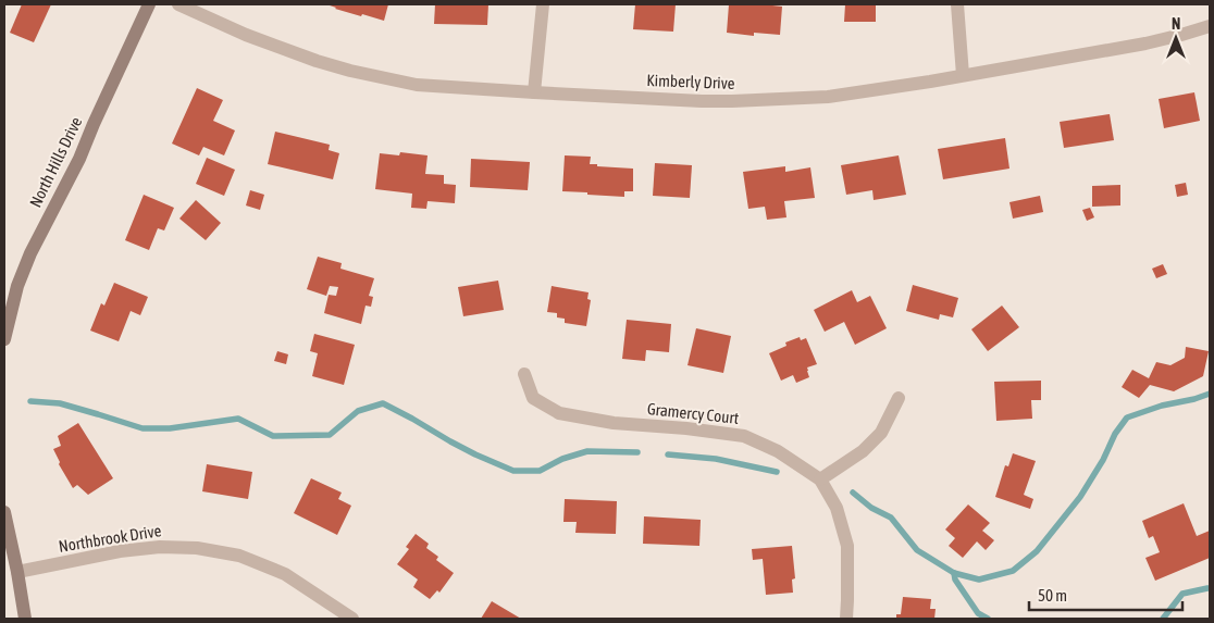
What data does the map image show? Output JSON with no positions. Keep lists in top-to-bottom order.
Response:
{
  "streets": {
    "main road": ["North Hills Drive"],
    "street": ["Kimberly Drive", "Gramercy Court", "Northbrook Drive"]
  },
  "scale_bar": "50 m",
  "north": "top"
}
